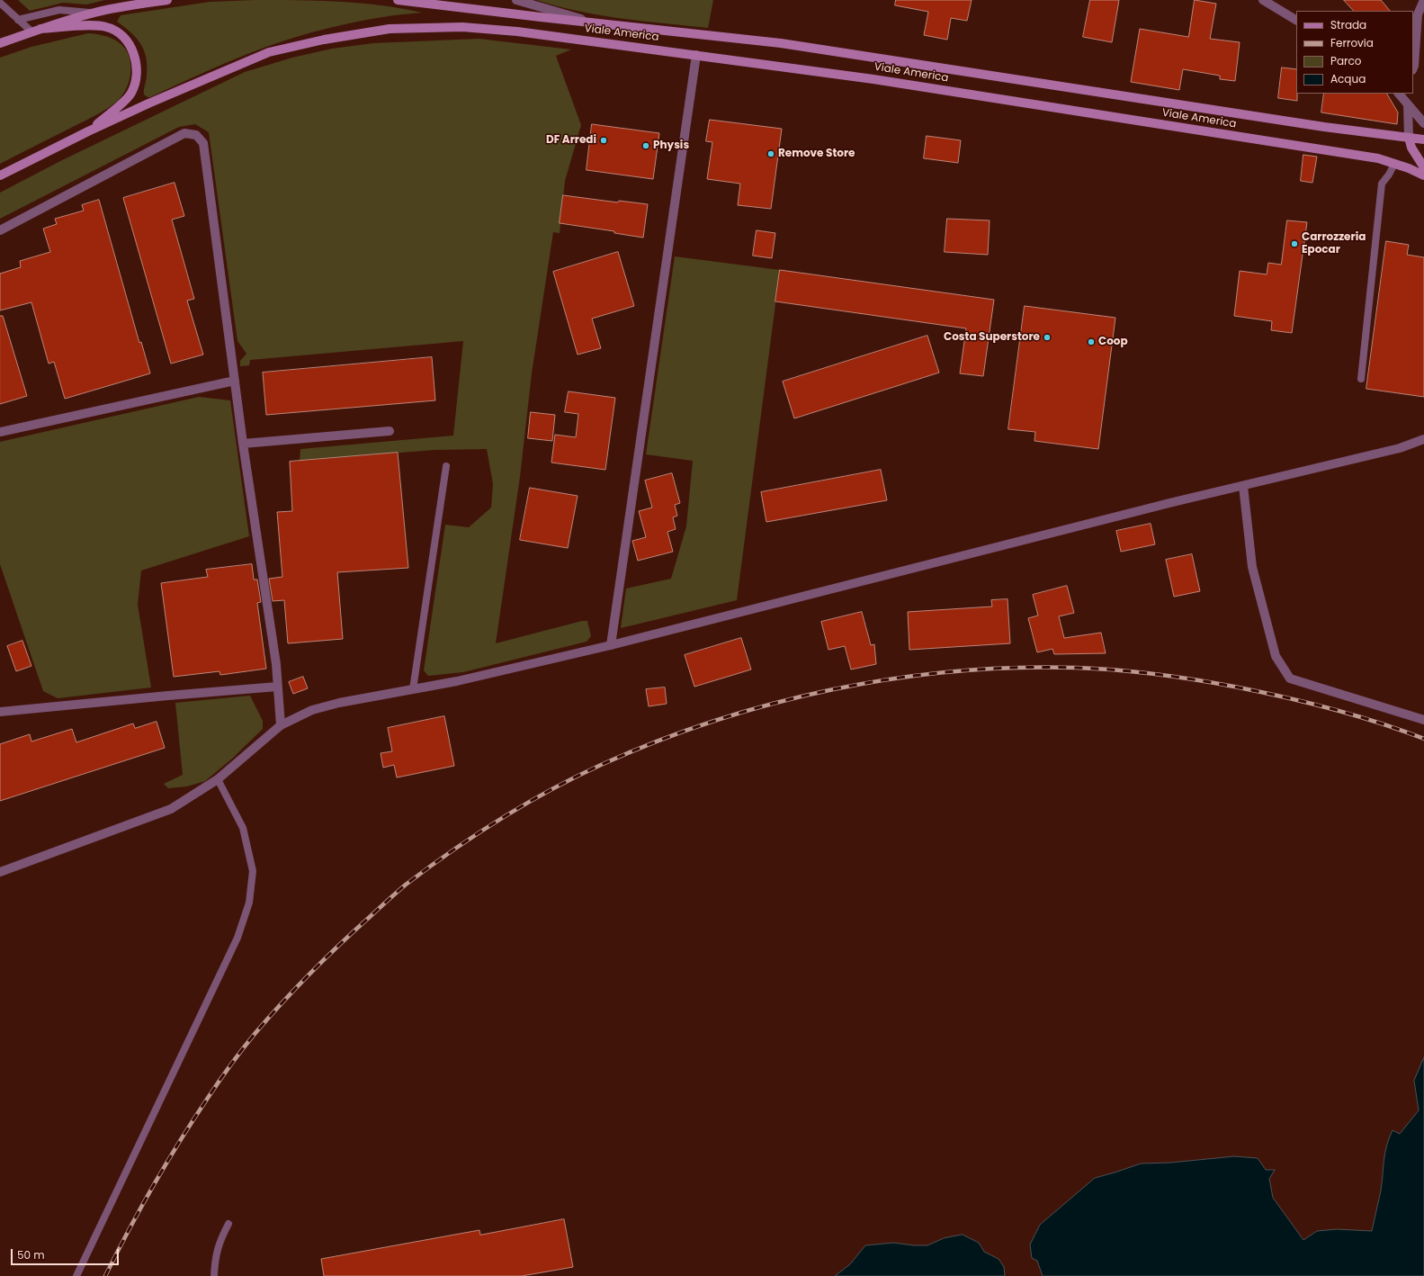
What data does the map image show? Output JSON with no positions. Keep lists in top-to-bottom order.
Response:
{
  "streets": {
    "main road": ["Viale America"]
  },
  "places": [
    "DF Arredi",
    "Physis",
    "Remove Store",
    "Carrozzeria Epocar",
    "Costa Superstore",
    "Coop"
  ],
  "legend": [
    "Strada",
    "Ferrovia",
    "Parco",
    "Acqua"
  ],
  "scale_bar": "50 m"
}
